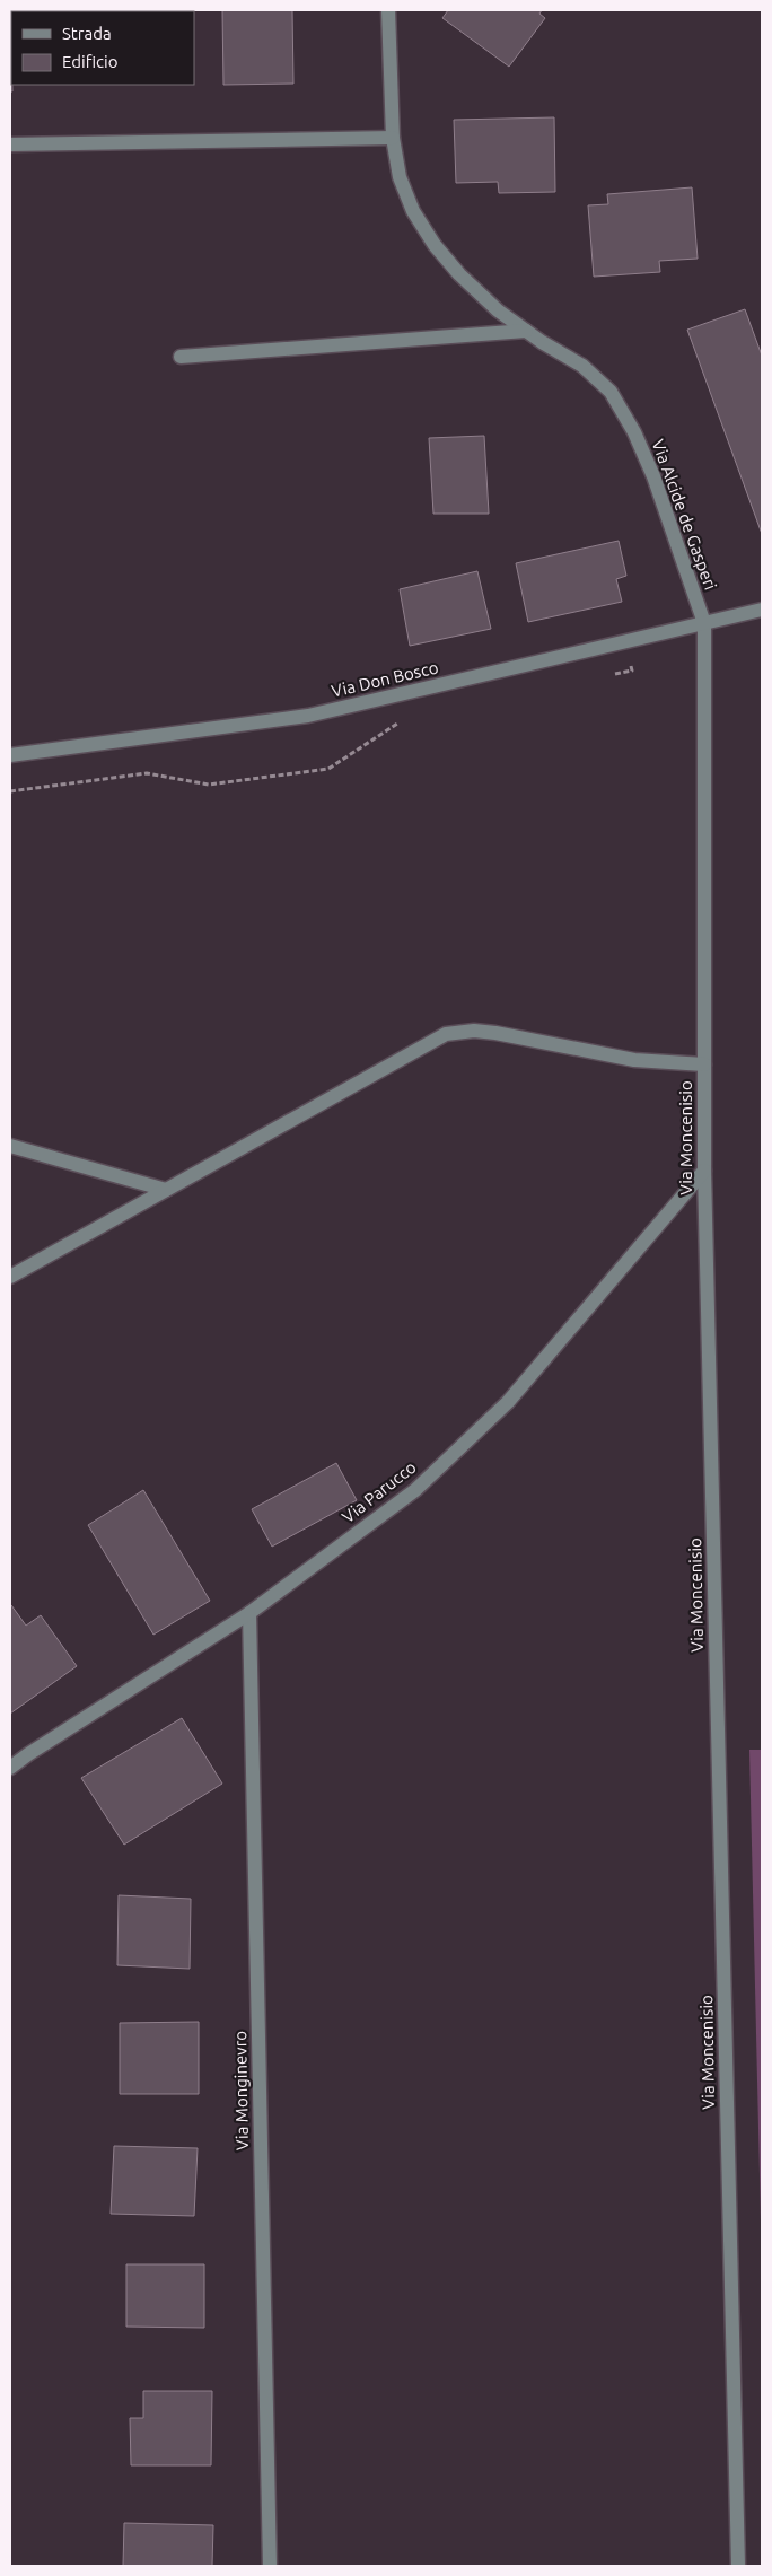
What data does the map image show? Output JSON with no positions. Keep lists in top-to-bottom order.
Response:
{
  "streets": {
    "street": [
      "Via Alcide de Gasperi",
      "Via Don Bosco",
      "Via Moncenisio",
      "Via Parucco",
      "Via Monginevro"
    ]
  },
  "crossings": [
    ["Via Alcide de Gasperi", "Via Don Bosco"],
    ["Via Alcide de Gasperi", "Via Moncenisio"],
    ["Via Don Bosco", "Via Moncenisio"],
    ["Via Moncenisio", "Via Parucco"],
    ["Via Parucco", "Via Monginevro"]
  ],
  "legend": ["Strada", "Edificio"]
}
